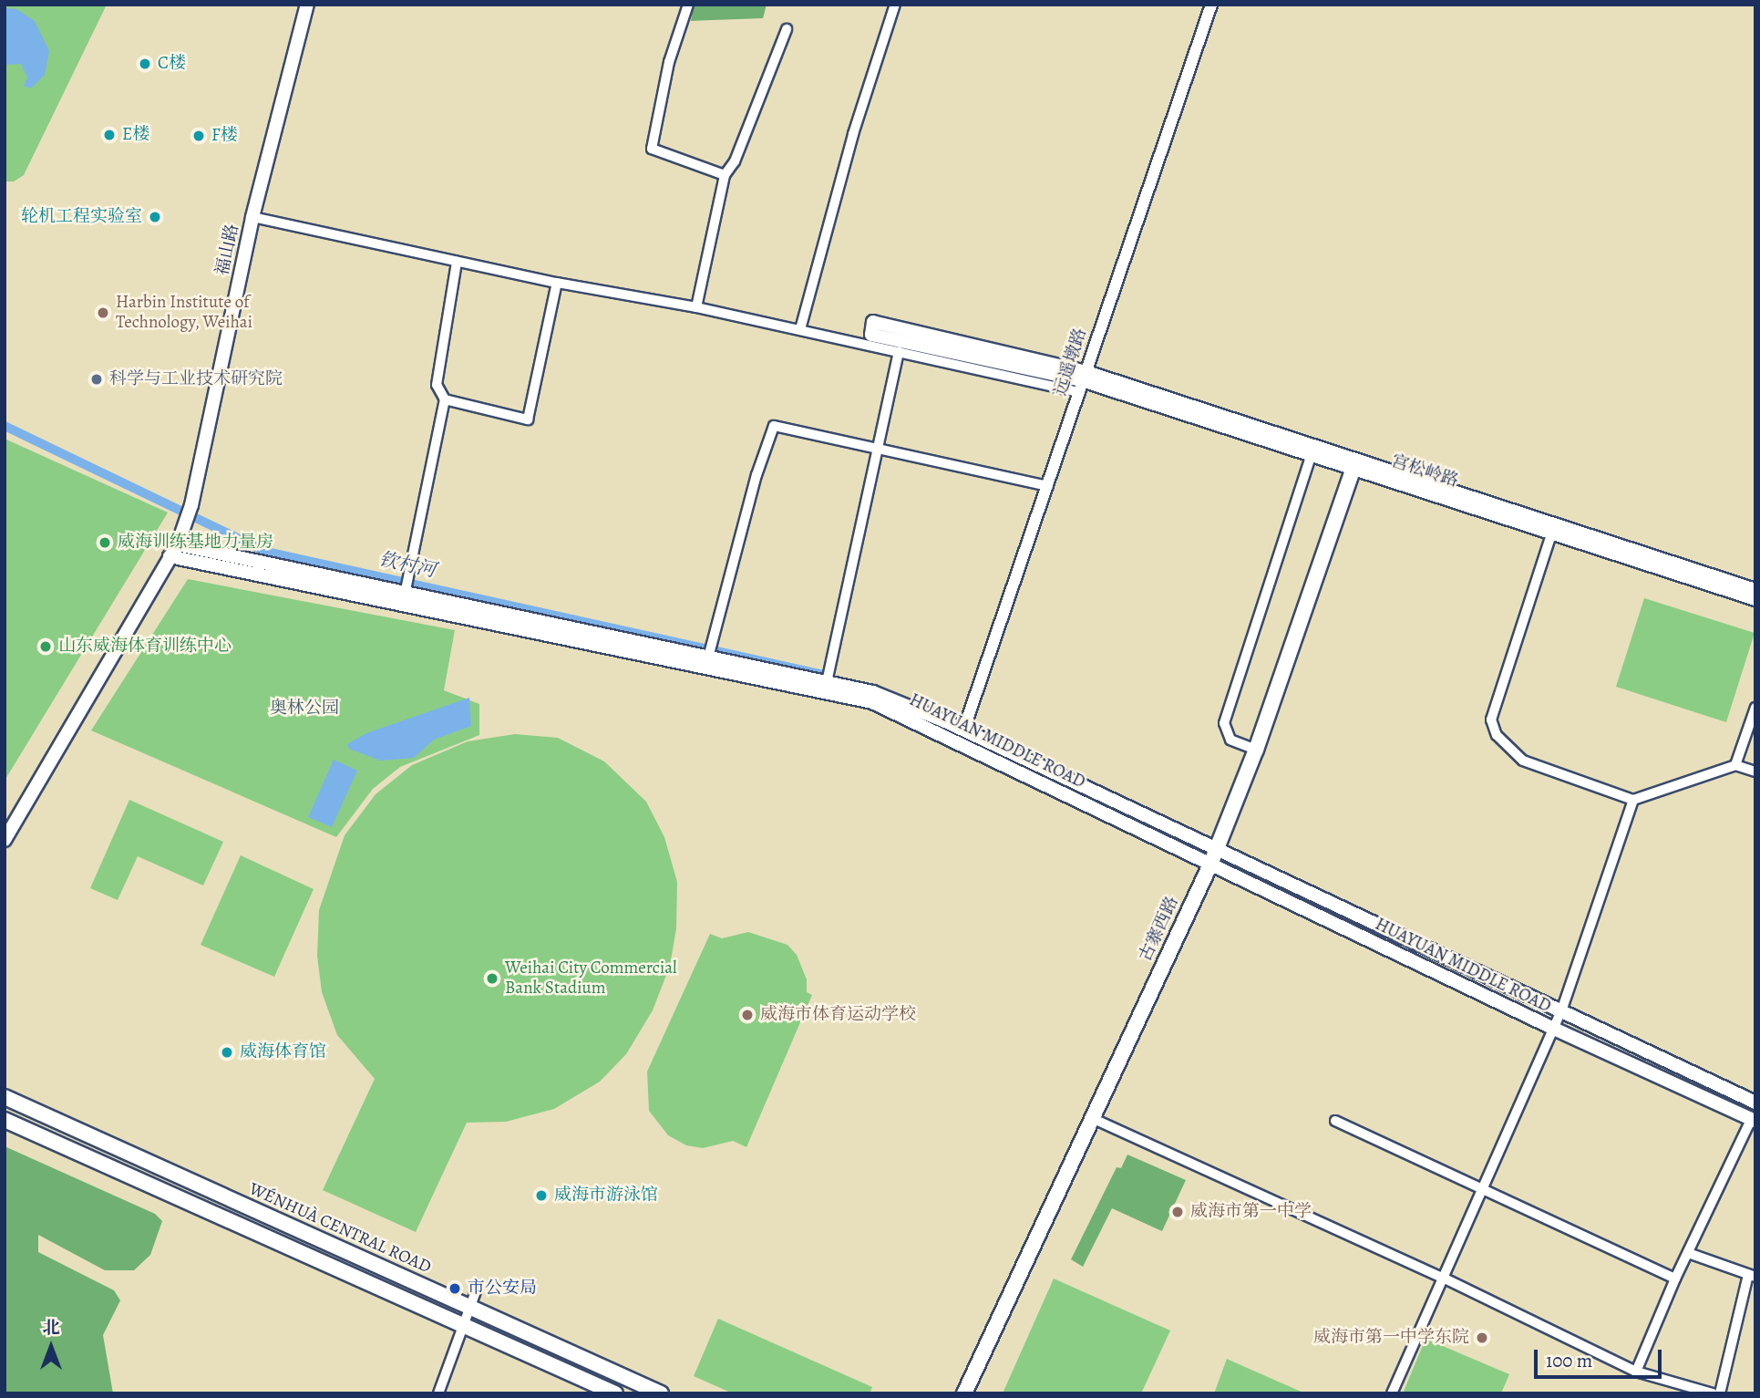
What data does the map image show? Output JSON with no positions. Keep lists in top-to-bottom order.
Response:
{
  "streets": {
    "main road": [
      "福山路",
      "宫松岭路",
      "HUAYUAN MIDDLE ROAD",
      "古寨西路",
      "WÉNHUÀ CENTRAL ROAD"
    ],
    "street": ["远遥墩路"]
  },
  "crossings": [
    ["福山路", "HUAYUAN MIDDLE ROAD"],
    ["远遥墩路", "宫松岭路"],
    ["远遥墩路", "HUAYUAN MIDDLE ROAD"],
    ["宫松岭路", "古寨西路"],
    ["HUAYUAN MIDDLE ROAD", "古寨西路"]
  ],
  "water": ["钦村河"],
  "parks": ["奥林公园"],
  "places": [
    "C楼",
    "E楼",
    "F楼",
    "轮机工程实验室",
    "Harbin Institute of Technology, Weihai",
    "科学与工业技术研究院",
    "威海训练基地力量房",
    "山东威海体育训练中心",
    "Weihai City Commercial Bank Stadium",
    "威海市体育运动学校",
    "威海体育馆",
    "威海市游泳馆",
    "威海市第一中学",
    "市公安局",
    "威海市第一中学东院"
  ],
  "scale_bar": "100 m",
  "north": "top"
}
